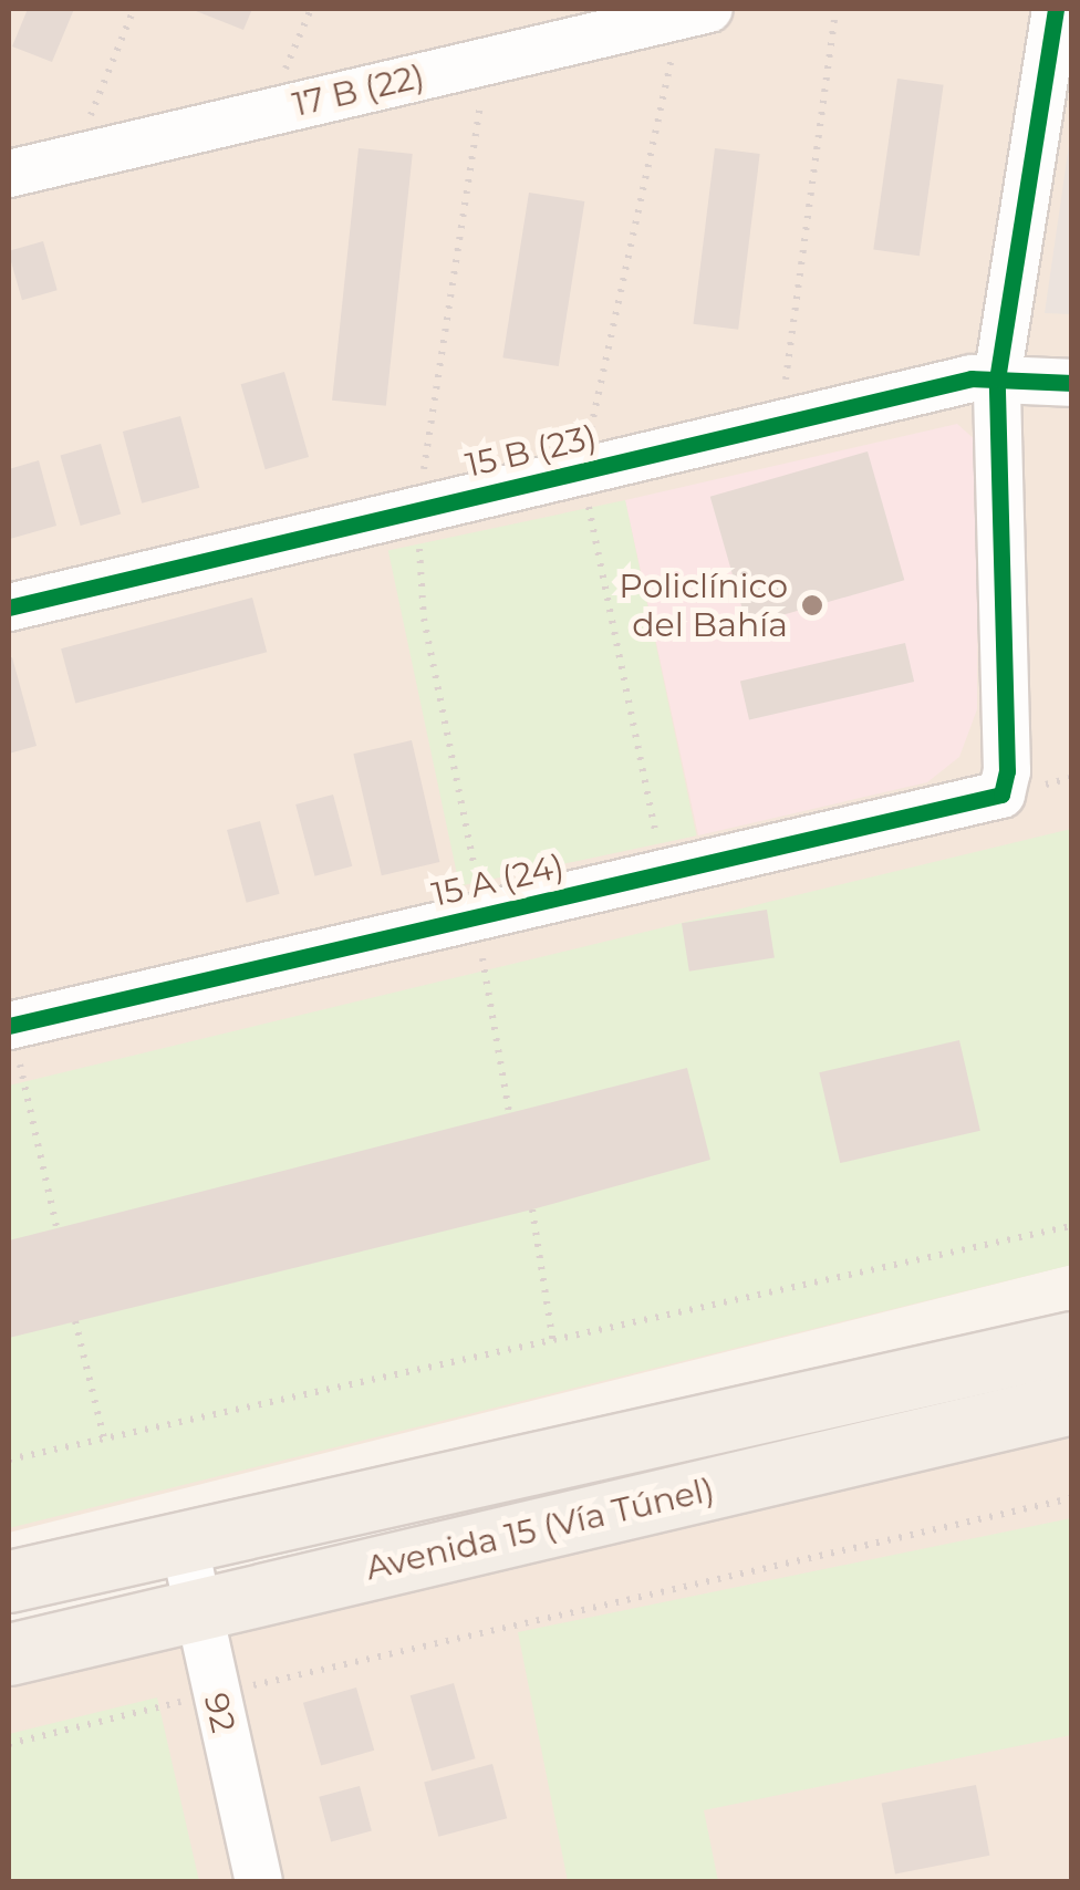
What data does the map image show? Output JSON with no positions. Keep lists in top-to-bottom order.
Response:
{
  "streets": {
    "main road": ["Avenida 15 (Vía Túnel)"],
    "street": [
      "17 B (22)",
      "15 B (23)",
      "15 A (24)",
      "92"
    ]
  },
  "crossings": [
    ["15 B (23)", "15 A (24)"],
    ["Avenida 15 (Vía Túnel)", "92"]
  ],
  "places": ["Policlínico del Bahía"]
}
